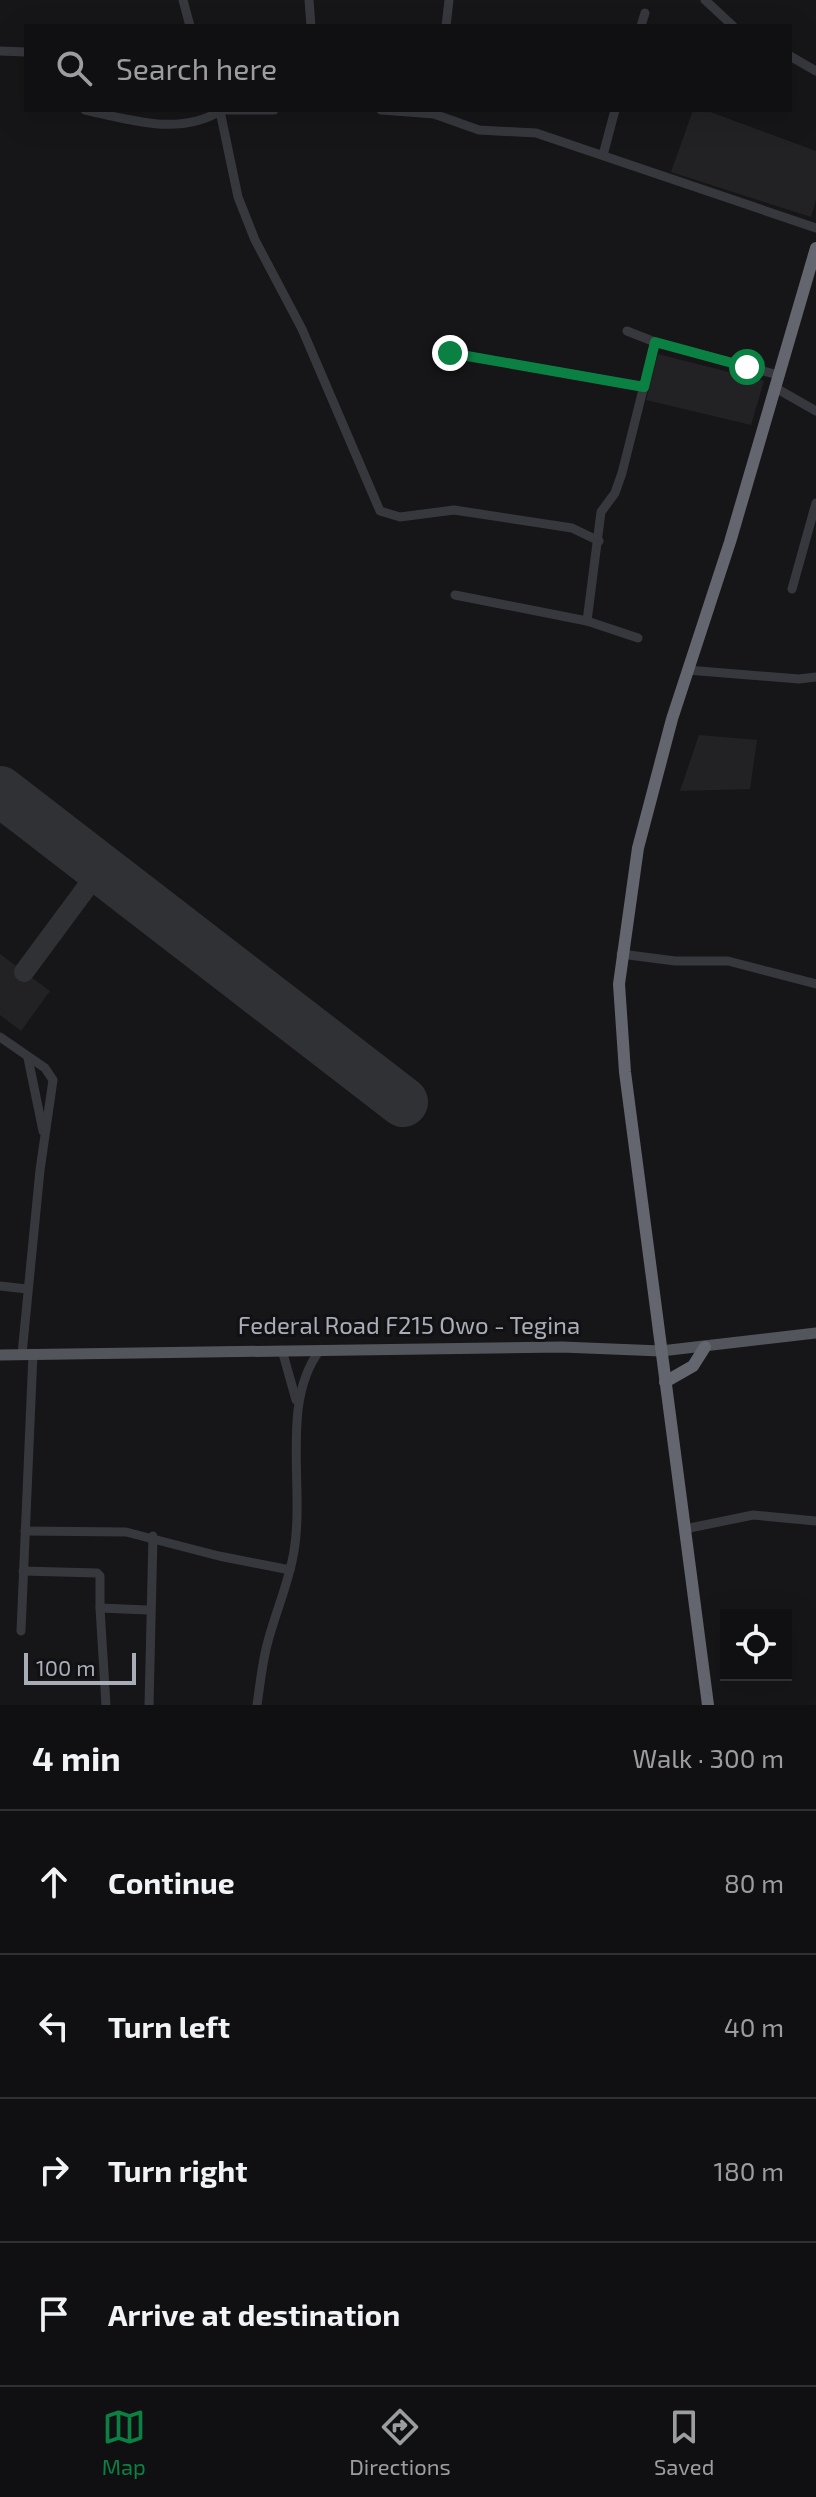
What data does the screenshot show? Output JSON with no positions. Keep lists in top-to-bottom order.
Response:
{
  "streets": {
    "main road": ["Federal Road F215 Owo - Tegina"]
  },
  "scale_bar": "100 m",
  "page": {
    "search": "Search here",
    "scale": "100 m",
    "heading": ["4 min", "Walk · 300 m"],
    "list": [
      ["Continue", "80 m"],
      ["Turn left", "40 m"],
      ["Turn right", "180 m"],
      "Arrive at destination"
    ],
    "nav": ["Map", "Directions", "Saved"]
  }
}
